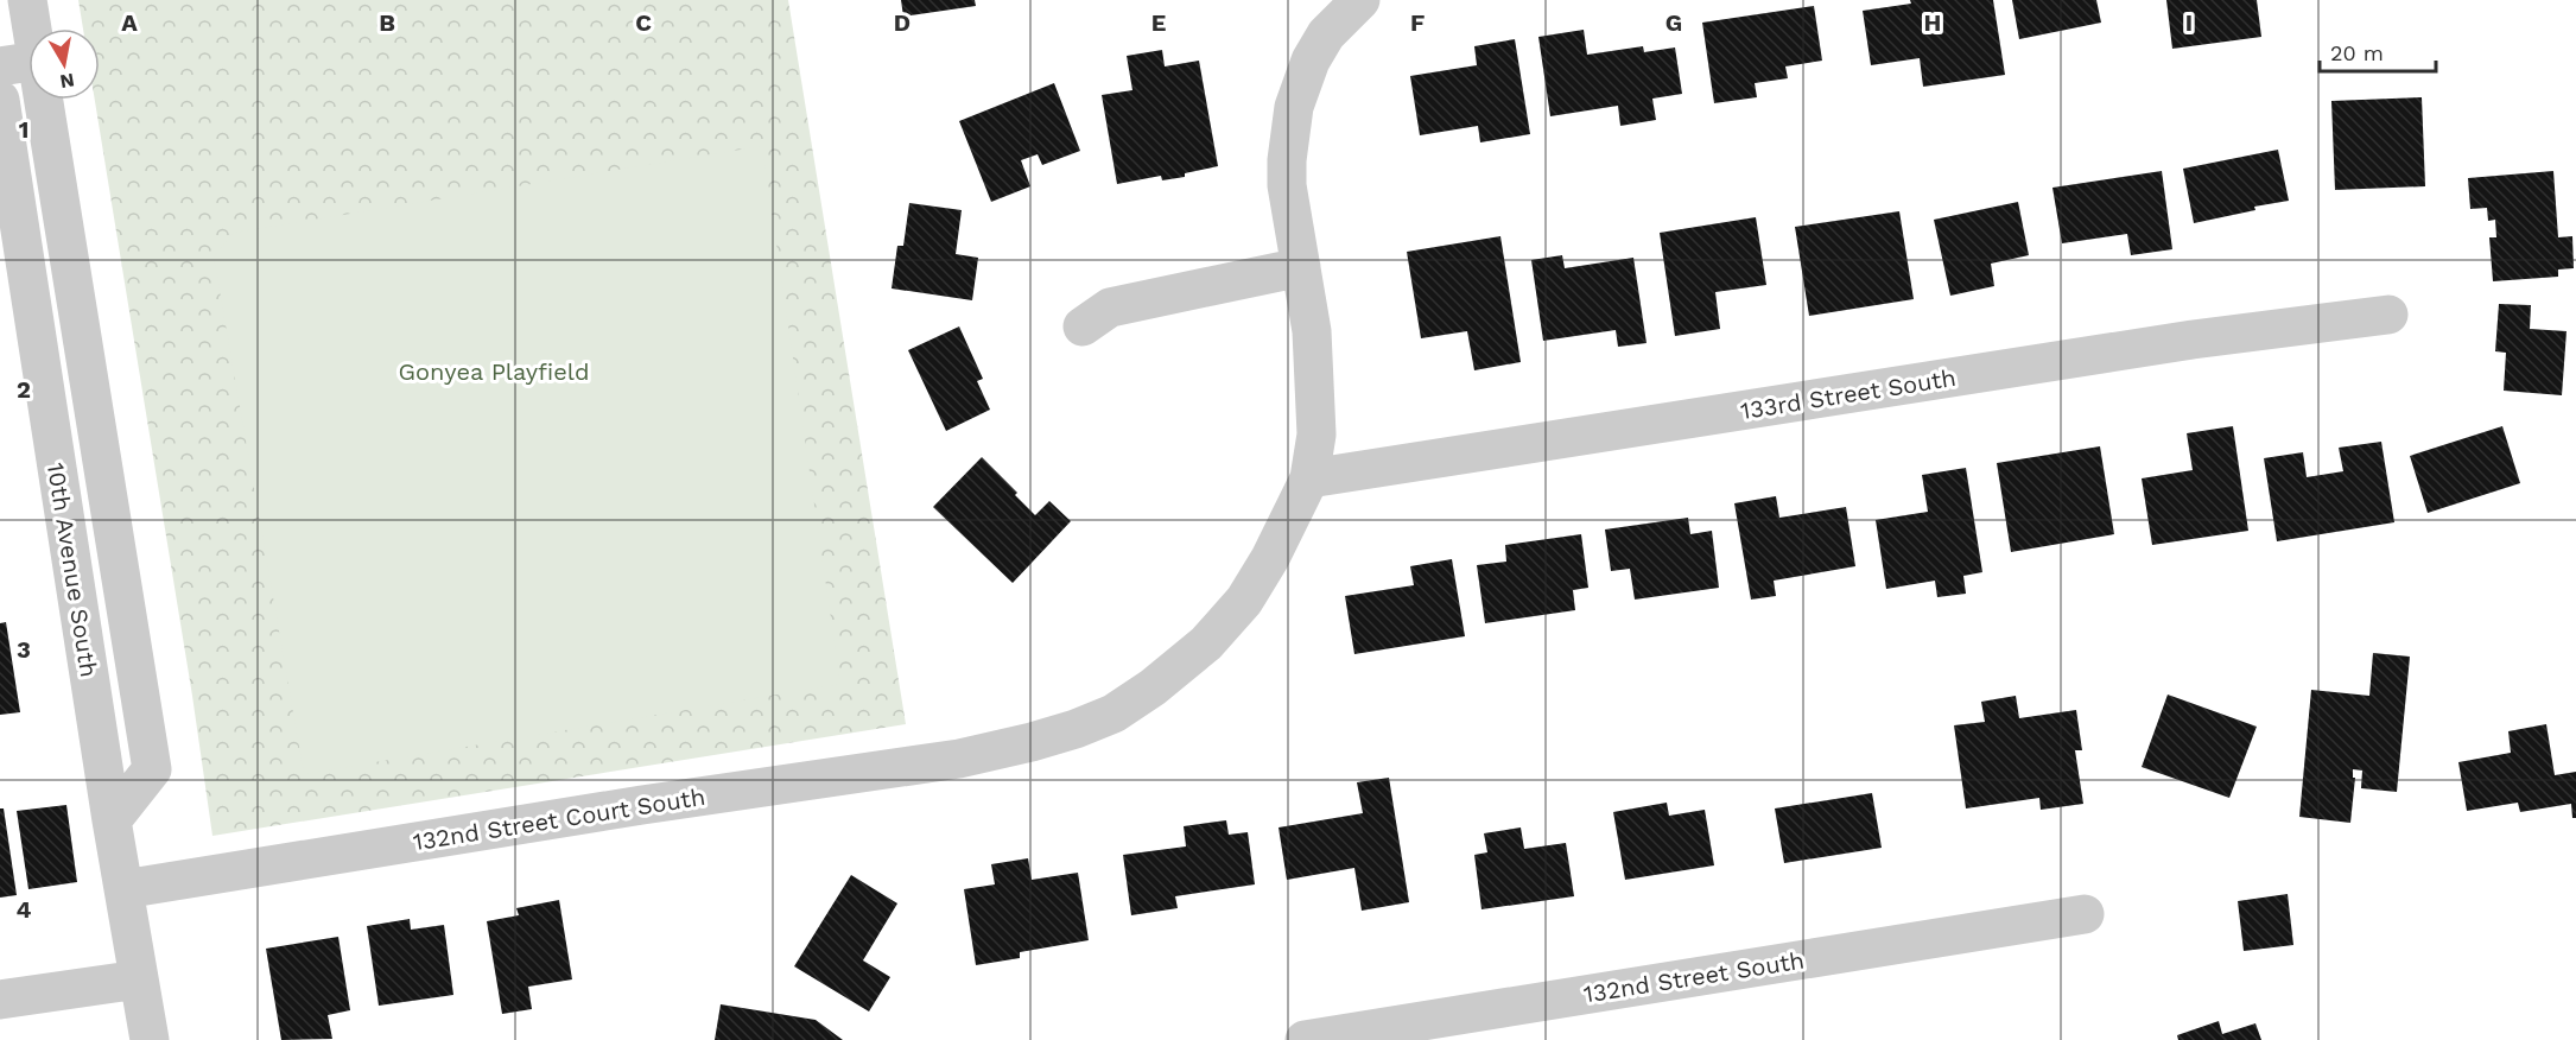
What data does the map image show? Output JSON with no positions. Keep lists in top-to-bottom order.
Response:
{
  "streets": {
    "street": [
      "133rd Street South",
      "10th Avenue South",
      "132nd Street Court South",
      "132nd Street South"
    ]
  },
  "crossings": [
    ["133rd Street South", "132nd Street Court South"],
    ["10th Avenue South", "132nd Street Court South"]
  ],
  "parks": ["Gonyea Playfield"],
  "scale_bar": "20 m",
  "north": "bottom",
  "grid": {
    "columns": [
      "A",
      "B",
      "C",
      "D",
      "E",
      "F",
      "G",
      "H",
      "I"
    ],
    "rows": [
      "1",
      "2",
      "3",
      "4"
    ]
  }
}
